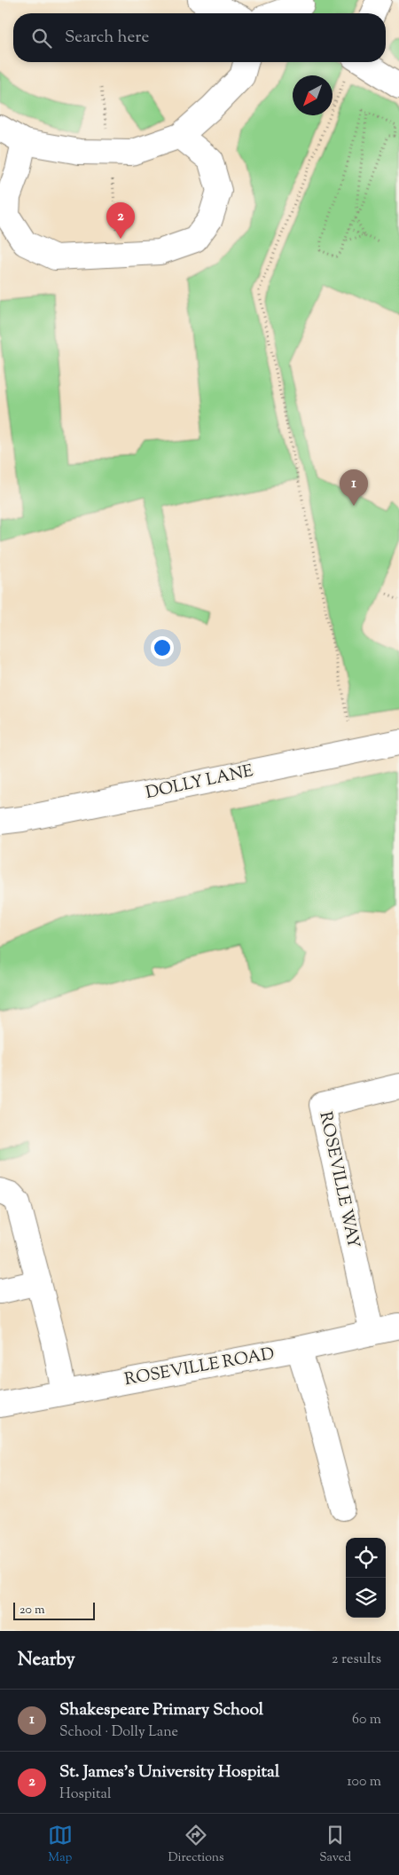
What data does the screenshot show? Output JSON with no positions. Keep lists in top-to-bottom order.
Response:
{
  "streets": {
    "street": ["DOLLY LANE", "ROSEVILLE WAY", "ROSEVILLE ROAD"]
  },
  "crossings": [
    ["ROSEVILLE WAY", "ROSEVILLE ROAD"]
  ],
  "scale_bar": "20 m",
  "north": "bottom left",
  "page": {
    "search": "Search here",
    "pins": ["2", "1"],
    "scale": "20 m",
    "heading": ["Nearby", "2 results"],
    "list": [
      {
        "mark": "1",
        "name": "Shakespeare Primary School",
        "note": "School · Dolly Lane",
        "value": "60 m"
      },
      {
        "mark": "2",
        "name": "St. James's University Hospital",
        "note": "Hospital",
        "value": "100 m"
      }
    ],
    "nav": ["Map", "Directions", "Saved"]
  }
}
